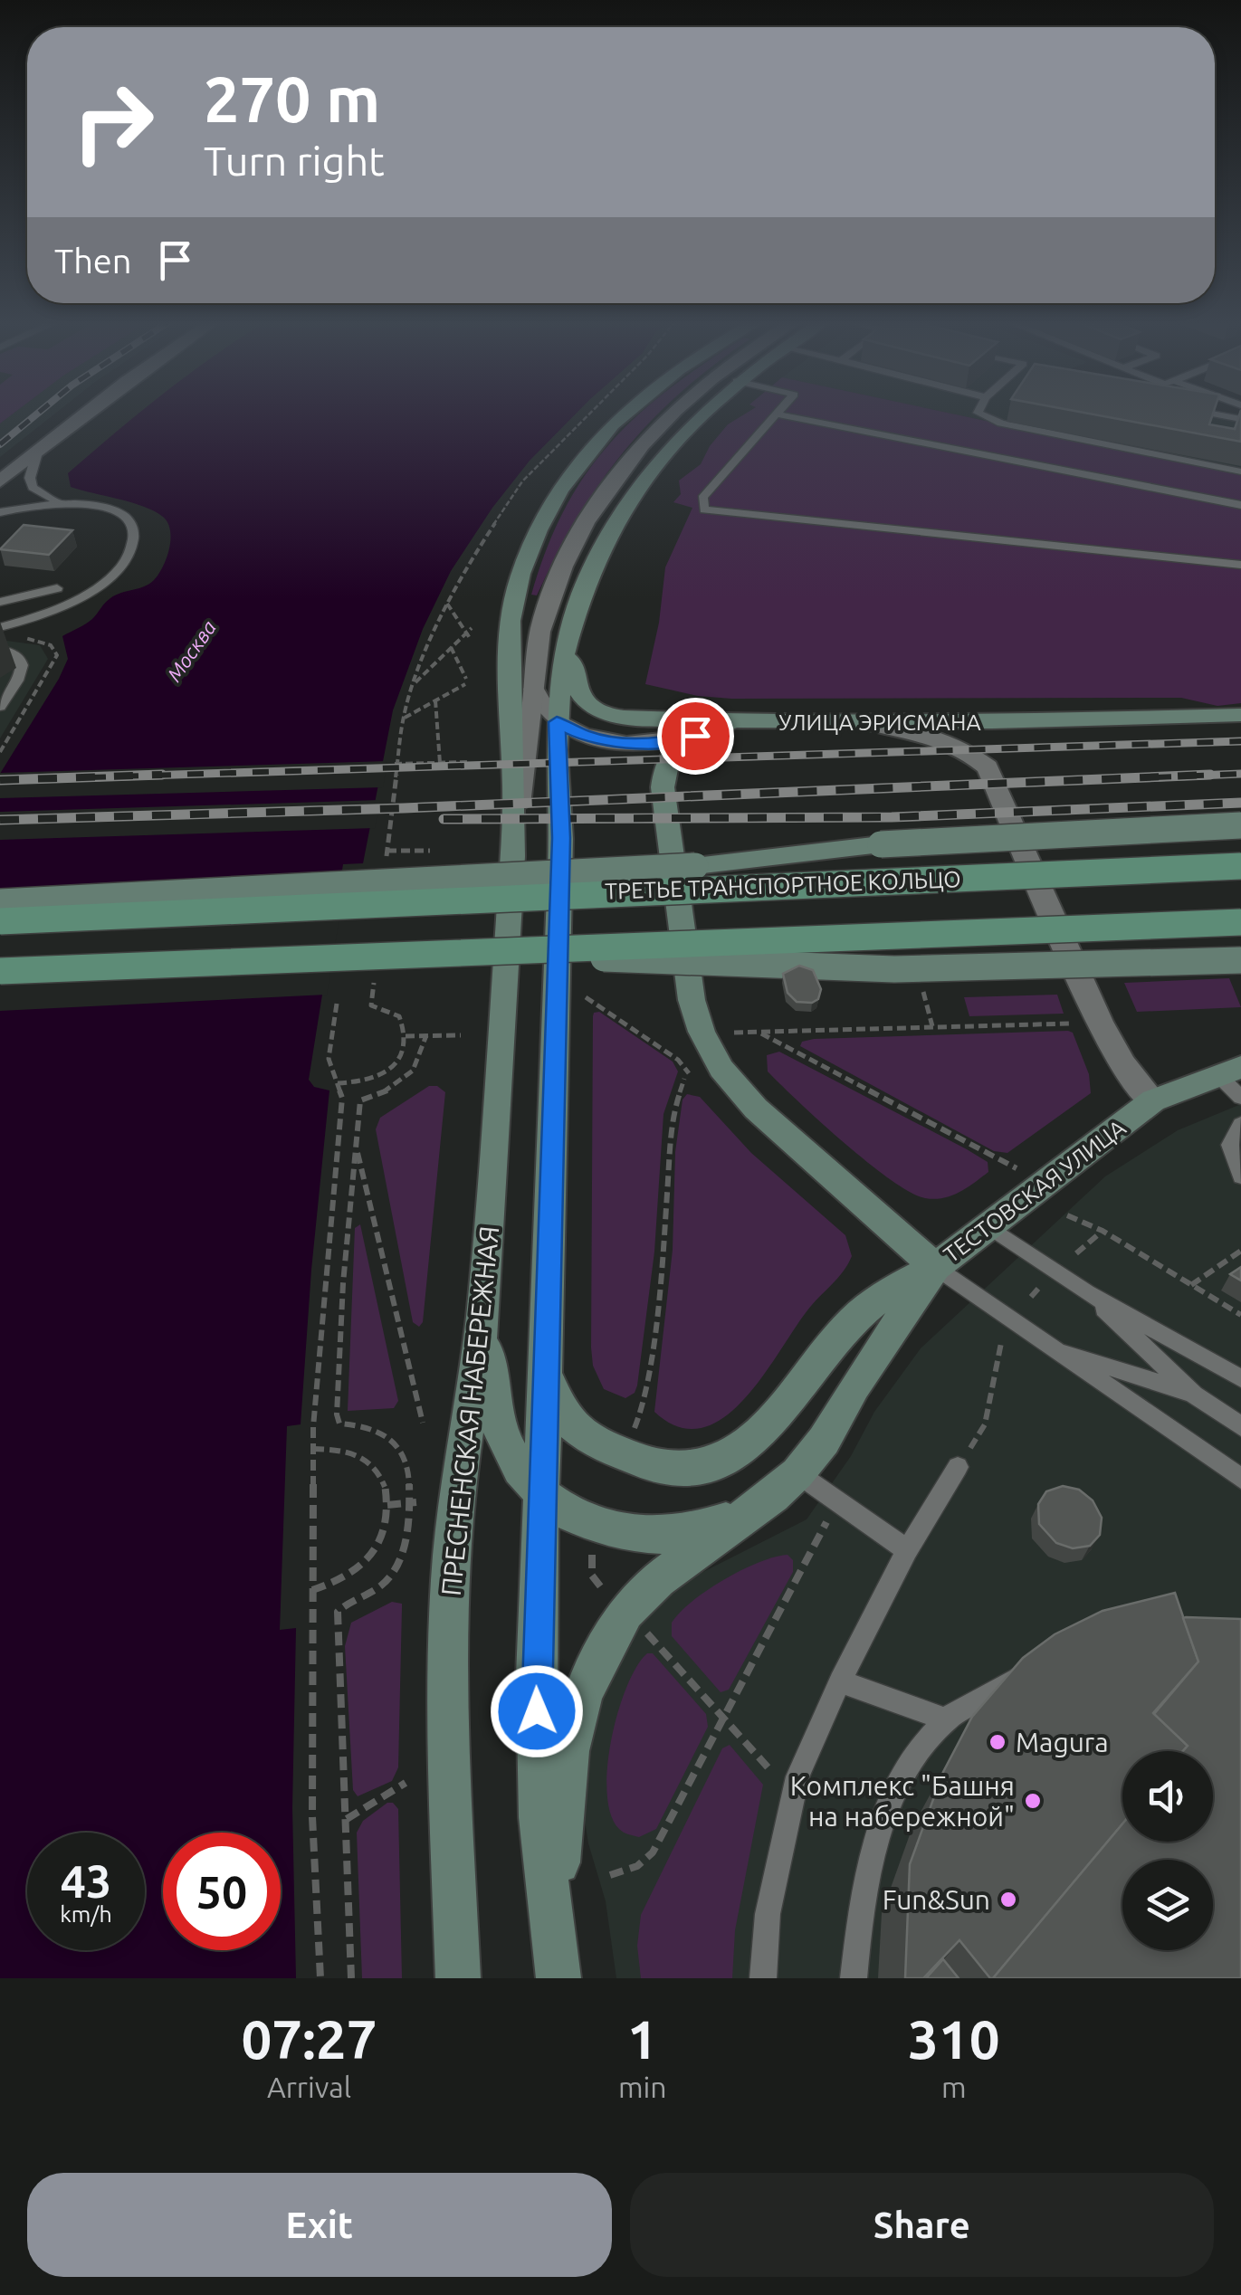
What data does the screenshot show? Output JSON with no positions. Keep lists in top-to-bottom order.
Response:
{
  "streets": {
    "main road": [
      "УЛИЦА ЭРИСМАНА",
      "ТРЕТЬЕ ТРАНСПОРТНОЕ КОЛЬЦО",
      "ТЕСТОВСКАЯ УЛИЦА",
      "ПРЕСНЕНСКАЯ НАБЕРЕЖНАЯ"
    ]
  },
  "water": ["Москва"],
  "places": ["Magura", "Комплекс \"Башня на набережной\"", "Fun&Sun"],
  "page": {
    "turn": ["270 m", "Turn right"],
    "then": "Then",
    "speed": "43 km/h",
    "limit": "50",
    "eta": [
      "07:27",
      "Arrival",
      "1",
      "min",
      "310",
      "m"
    ],
    "buttons": ["Exit", "Share"]
  }
}
